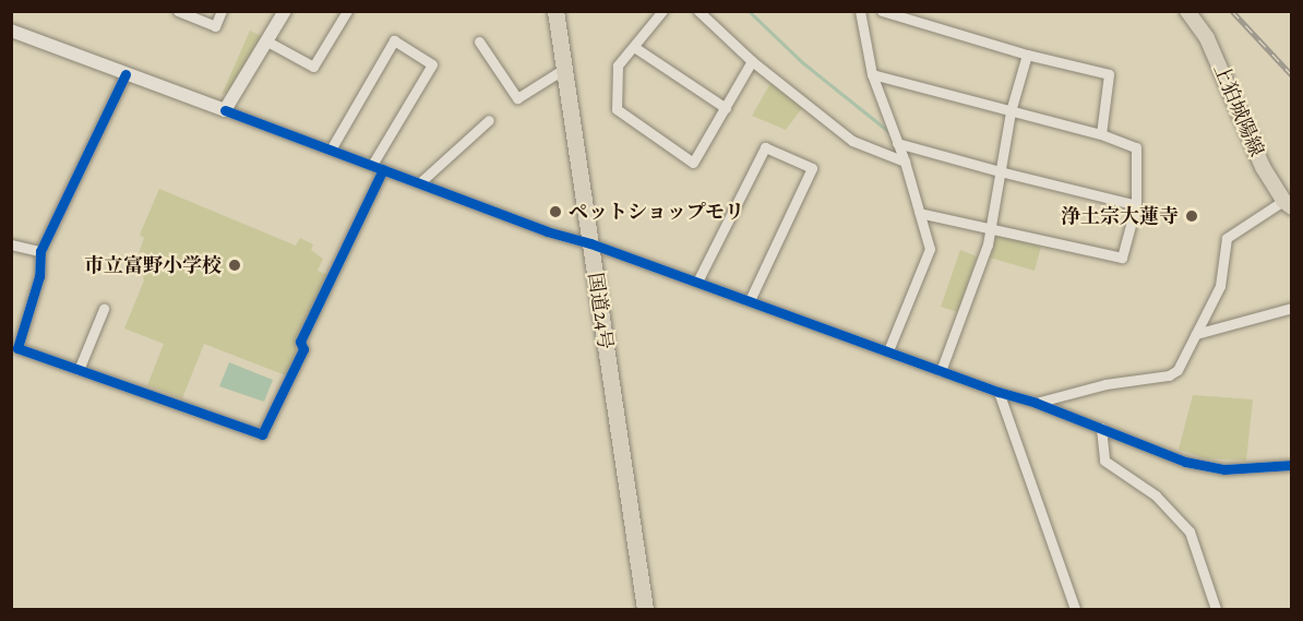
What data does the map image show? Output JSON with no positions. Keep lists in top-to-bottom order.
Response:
{
  "streets": {
    "highway": ["国道24号"],
    "main road": ["上狛城陽線"]
  },
  "places": ["ペットショップモリ", "浄土宗大蓮寺", "市立富野小学校"]
}
